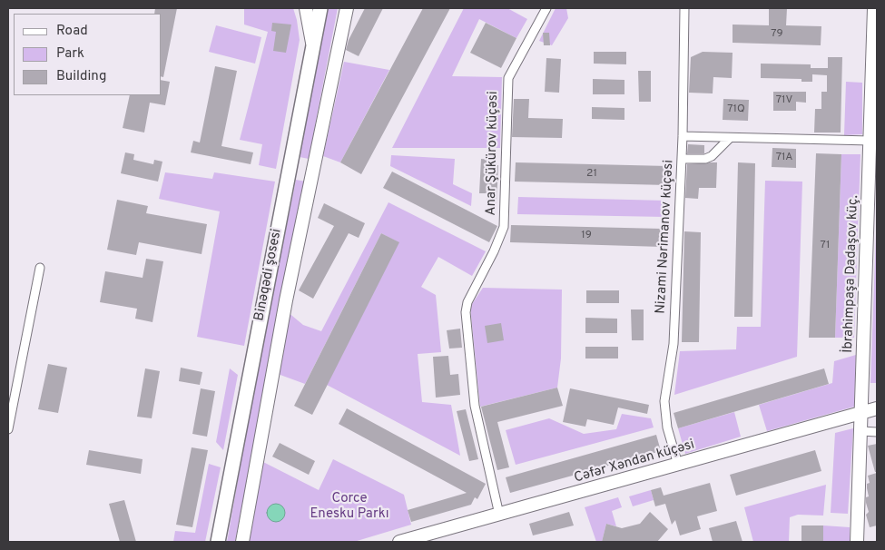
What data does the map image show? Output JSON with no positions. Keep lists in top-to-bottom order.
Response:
{
  "streets": {
    "main road": ["Binəqədi şosesi"],
    "street": [
      "Anar Şükürov küçəsi",
      "Nizami Nərimanov küçəsi",
      "İbrahimpaşa Dadaşov küç.",
      "Cəfər Xəndan küçəsi"
    ]
  },
  "crossings": [
    ["Anar Şükürov küçəsi", "Cəfər Xəndan küçəsi"],
    ["Nizami Nərimanov küçəsi", "Cəfər Xəndan küçəsi"],
    ["İbrahimpaşa Dadaşov küç.", "Cəfər Xəndan küçəsi"]
  ],
  "parks": ["Corce Enesku Parkı"],
  "house_numbers": [
    "79",
    "71V",
    "71Q",
    "71A",
    "21",
    "19",
    "71"
  ],
  "legend": ["Road", "Park", "Building"]
}
